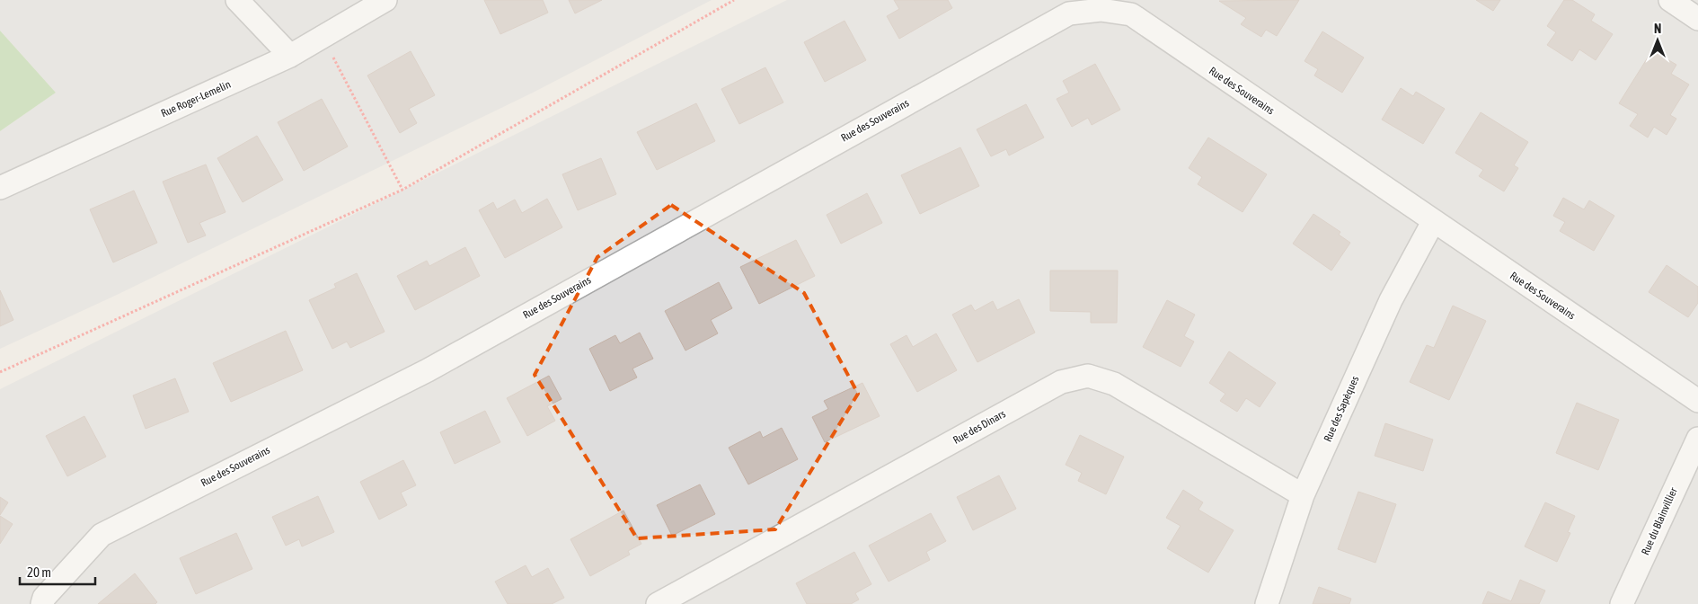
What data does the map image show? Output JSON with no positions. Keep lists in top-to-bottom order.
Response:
{
  "streets": {
    "street": [
      "Rue des Souverains",
      "Rue Roger-Lemelin",
      "Rue des Sapèques",
      "Rue des Dinars",
      "Rue du Blainvillier"
    ]
  },
  "crossings": [
    ["Rue des Souverains", "Rue des Sapèques"],
    ["Rue des Sapèques", "Rue des Dinars"]
  ],
  "scale_bar": "20 m",
  "north": "top"
}
